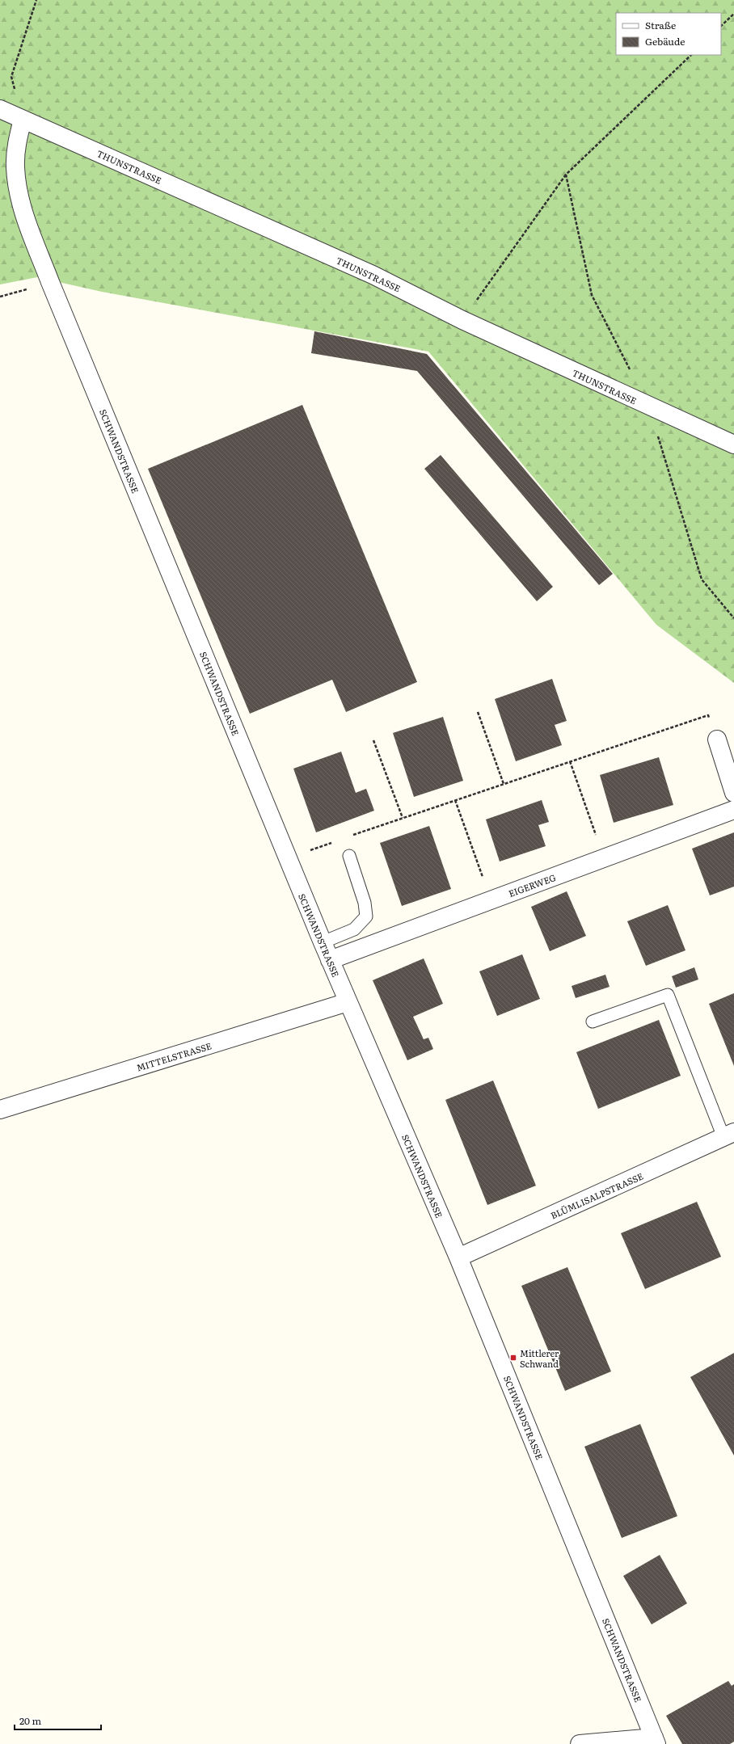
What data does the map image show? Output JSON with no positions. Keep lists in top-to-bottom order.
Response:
{
  "streets": {
    "street": [
      "THUNSTRASSE",
      "SCHWANDSTRASSE",
      "EIGERWEG",
      "MITTELSTRASSE",
      "BLÜMLISALPSTRASSE"
    ]
  },
  "crossings": [
    ["THUNSTRASSE", "SCHWANDSTRASSE"],
    ["SCHWANDSTRASSE", "EIGERWEG"],
    ["SCHWANDSTRASSE", "MITTELSTRASSE"],
    ["SCHWANDSTRASSE", "BLÜMLISALPSTRASSE"]
  ],
  "places": {
    "transit": ["Mittlerer Schwand"]
  },
  "legend": ["Straße", "Gebäude"],
  "scale_bar": "20 m"
}
